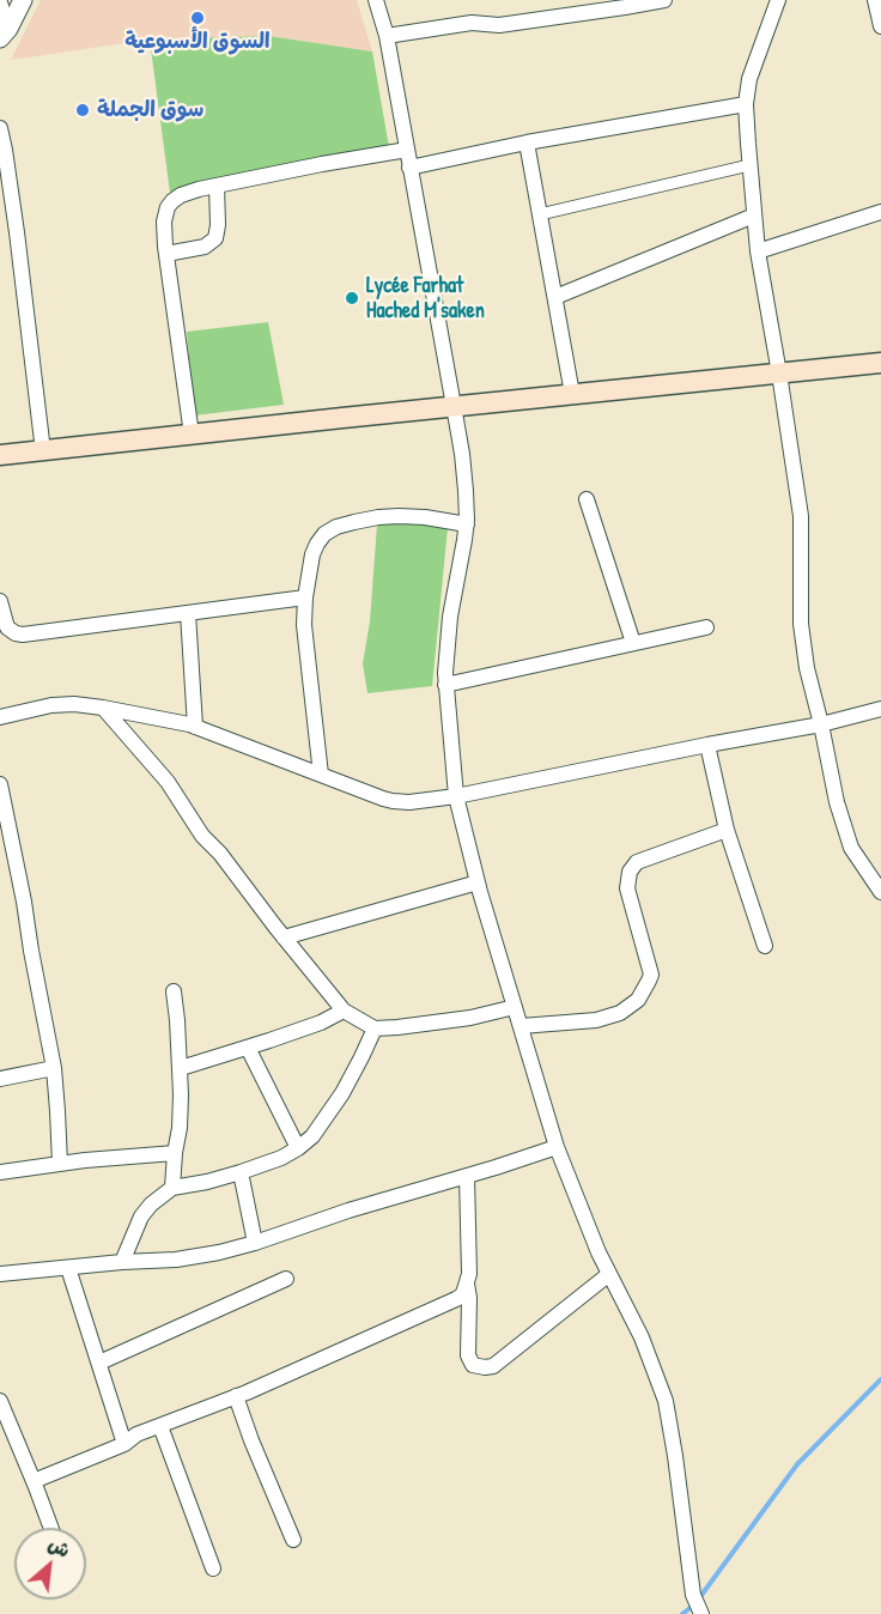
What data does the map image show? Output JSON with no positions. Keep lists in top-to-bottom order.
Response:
{
  "places": ["السوق اﻷسبوعية", "سوق الجملة", "Lycée Farhat Hached M'saken"],
  "north": "top right"
}
